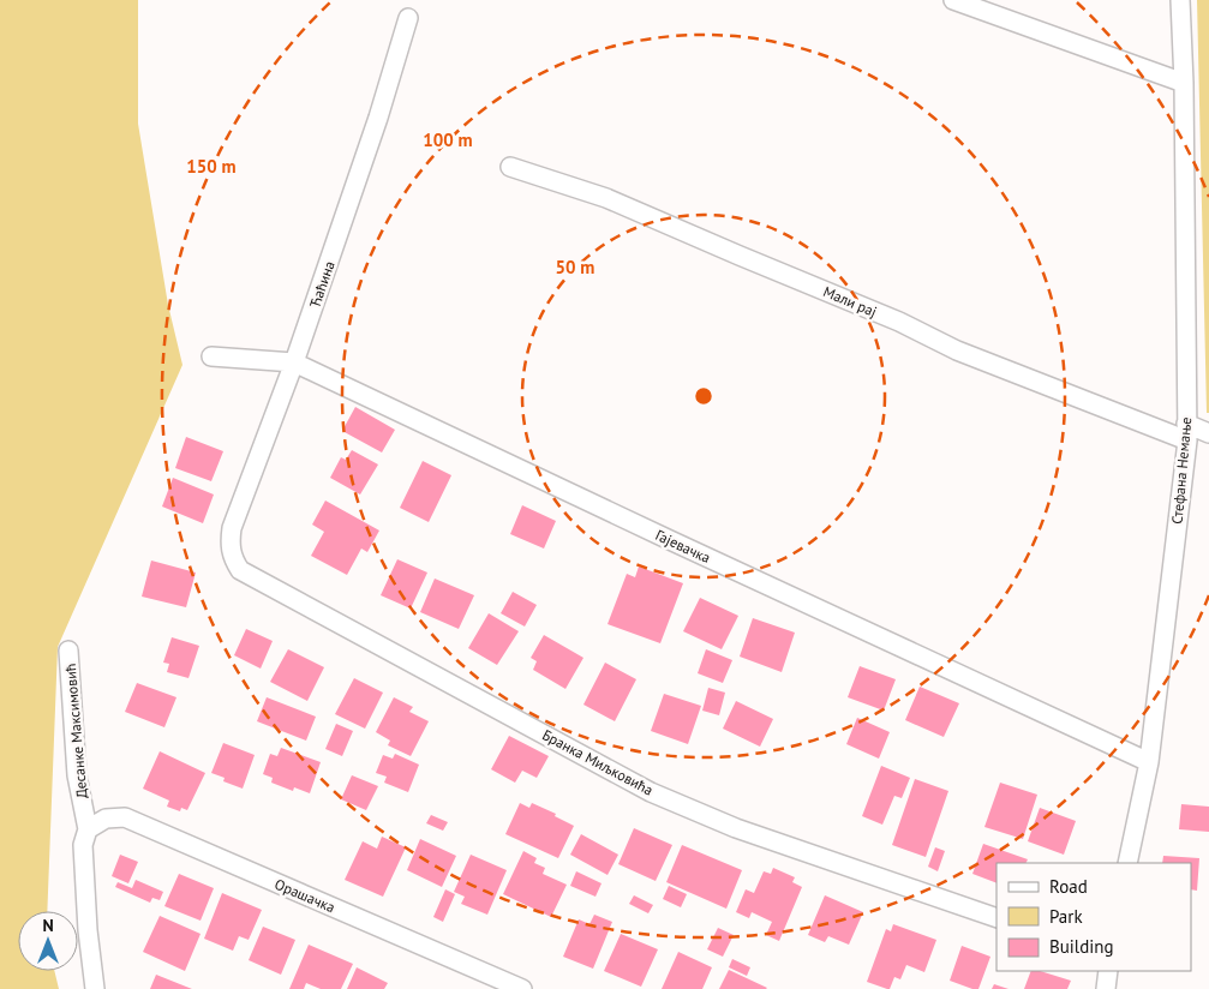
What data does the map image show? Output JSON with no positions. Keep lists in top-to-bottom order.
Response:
{
  "streets": {
    "street": [
      "Ћаћина",
      "Мали рај",
      "Стефана Немање",
      "Гајевачка",
      "Десанке Максимовић",
      "Бранка Миљковића",
      "Орашачка"
    ]
  },
  "crossings": [
    ["Ћаћина", "Гајевачка"],
    ["Ћаћина", "Бранка Миљковића"],
    ["Мали рај", "Стефана Немање"],
    ["Стефана Немање", "Гајевачка"],
    ["Десанке Максимовић", "Орашачка"]
  ],
  "legend": ["Road", "Park", "Building"],
  "north": "top",
  "rings": ["100 m", "150 m", "50 m"]
}
